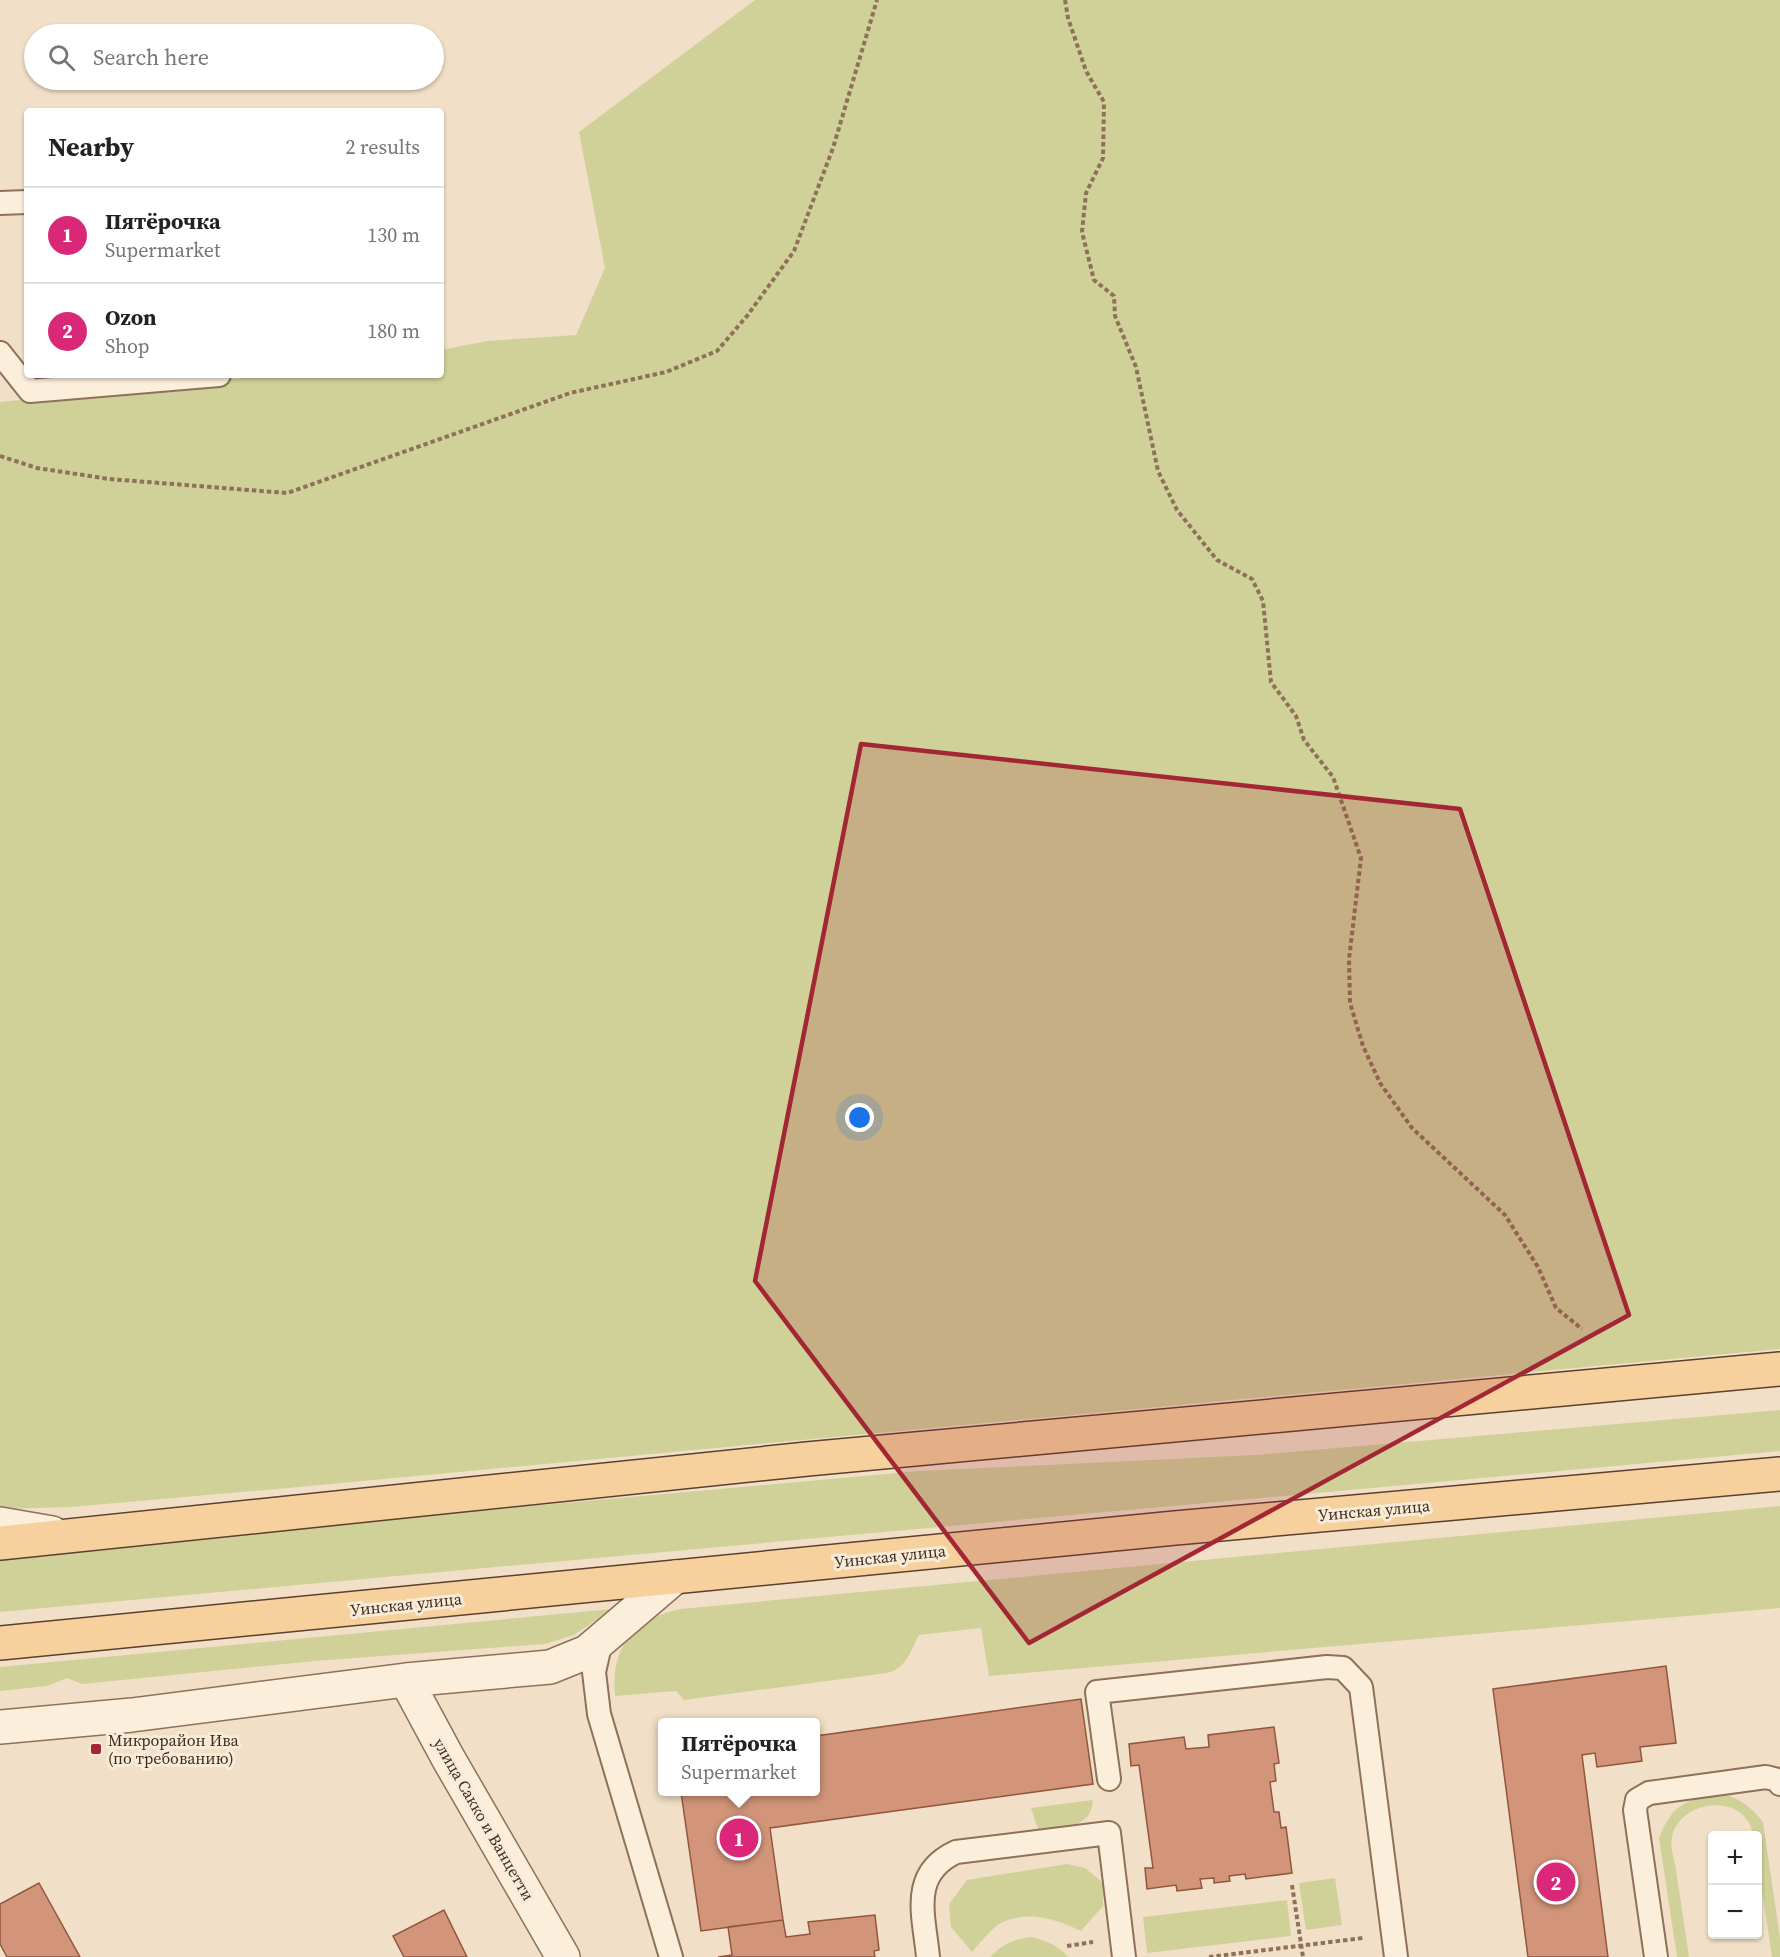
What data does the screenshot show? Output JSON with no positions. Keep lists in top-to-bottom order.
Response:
{
  "streets": {
    "main road": ["Уинская улица"],
    "street": ["улица Сакко и Ванцетти"]
  },
  "places": {
    "transit": ["Микрорайон Ива (по требованию)"]
  },
  "page": {
    "search": "Search here",
    "heading": ["Nearby", "2 results"],
    "list": [
      {
        "mark": "1",
        "name": "Пятёрочка",
        "note": "Supermarket",
        "value": "130 m"
      },
      {
        "mark": "2",
        "name": "Ozon",
        "note": "Shop",
        "value": "180 m"
      }
    ],
    "popup": ["Пятёрочка", "Supermarket"],
    "pins": ["1", "2"],
    "map_buttons": ["+", "−"]
  }
}
